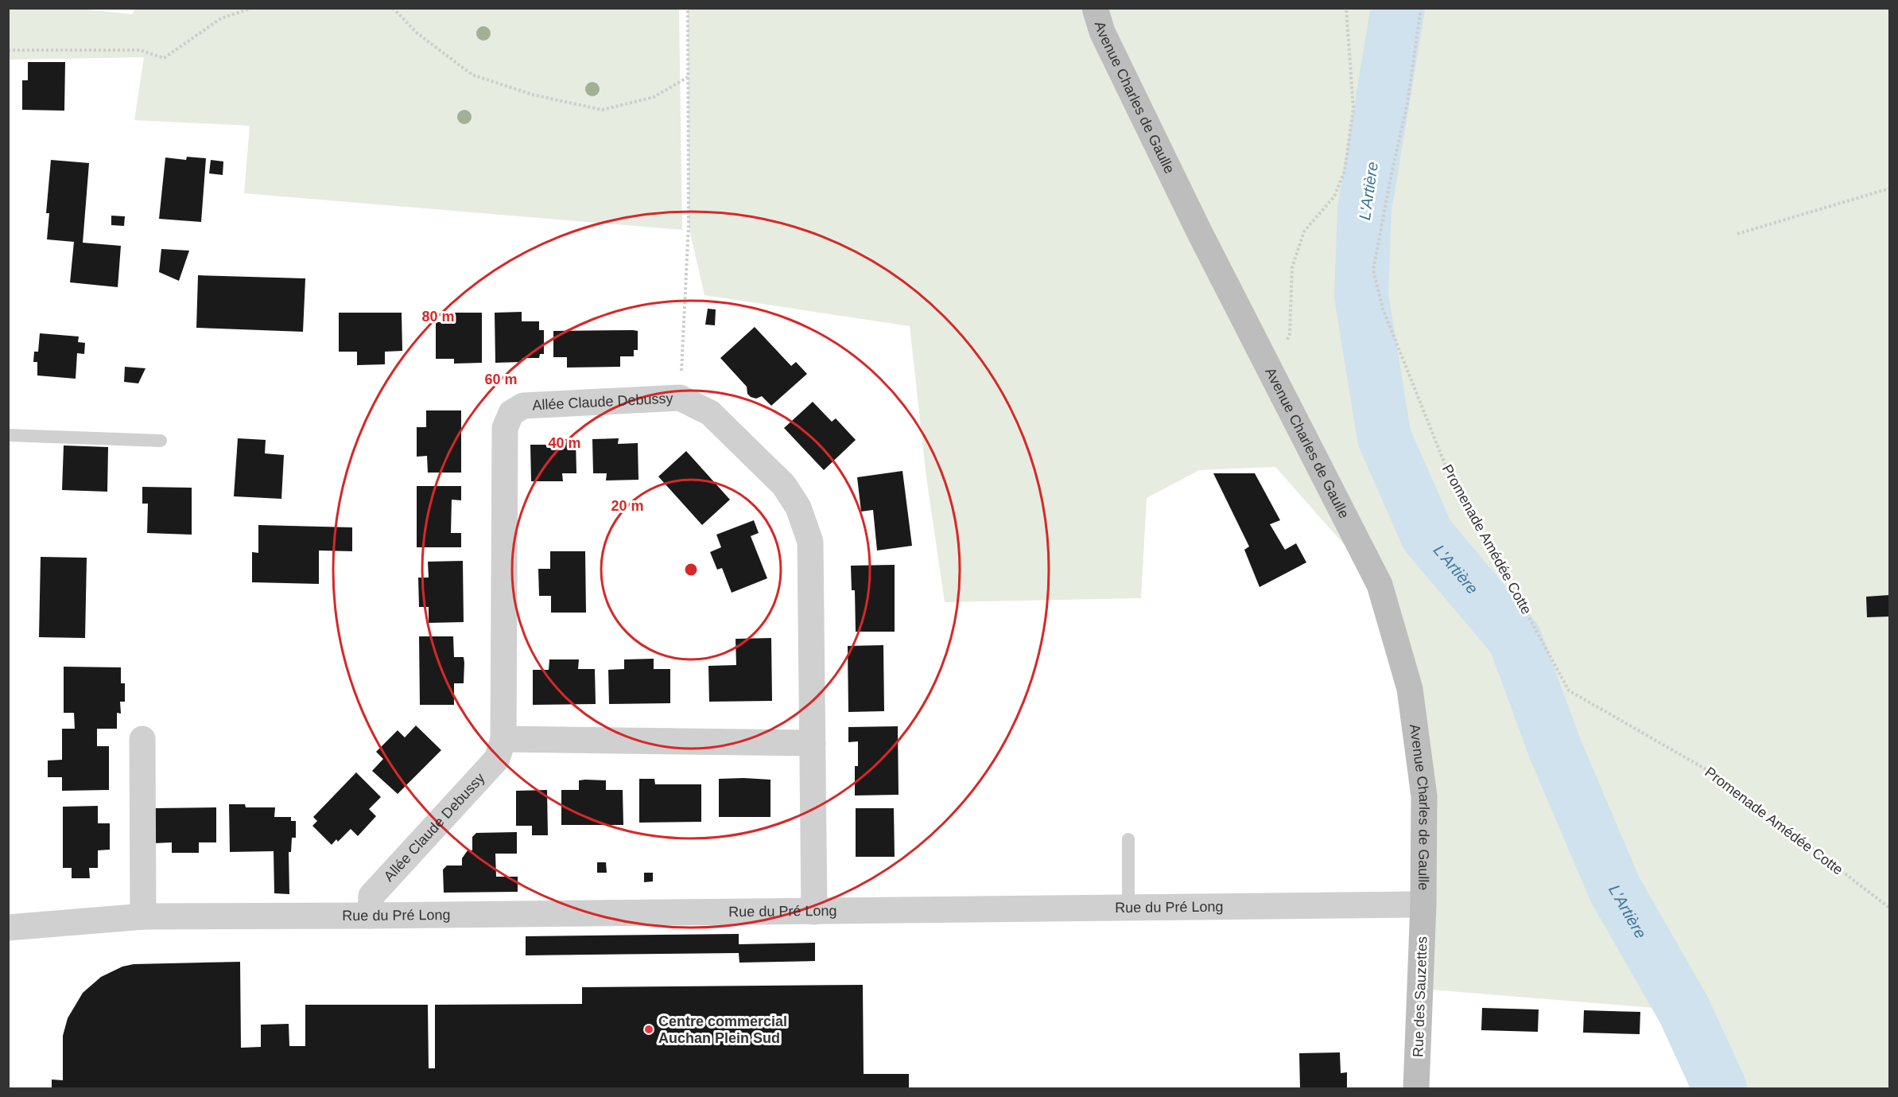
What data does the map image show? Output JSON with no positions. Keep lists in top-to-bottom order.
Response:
{
  "streets": {
    "street": [
      "Avenue Charles de Gaulle",
      "Allée Claude Debussy",
      "Rue du Pré Long",
      "Rue des Sauzettes"
    ],
    "path": ["Promenade Amédée Cotte"]
  },
  "crossings": [
    ["Avenue Charles de Gaulle", "Rue du Pré Long"],
    ["Avenue Charles de Gaulle", "Rue des Sauzettes"],
    ["Allée Claude Debussy", "Rue du Pré Long"],
    ["Rue du Pré Long", "Rue des Sauzettes"]
  ],
  "water": ["L'Artière"],
  "places": ["Centre commercial Auchan Plein Sud"],
  "rings": [
    "80 m",
    "60 m",
    "40 m",
    "20 m"
  ]
}
